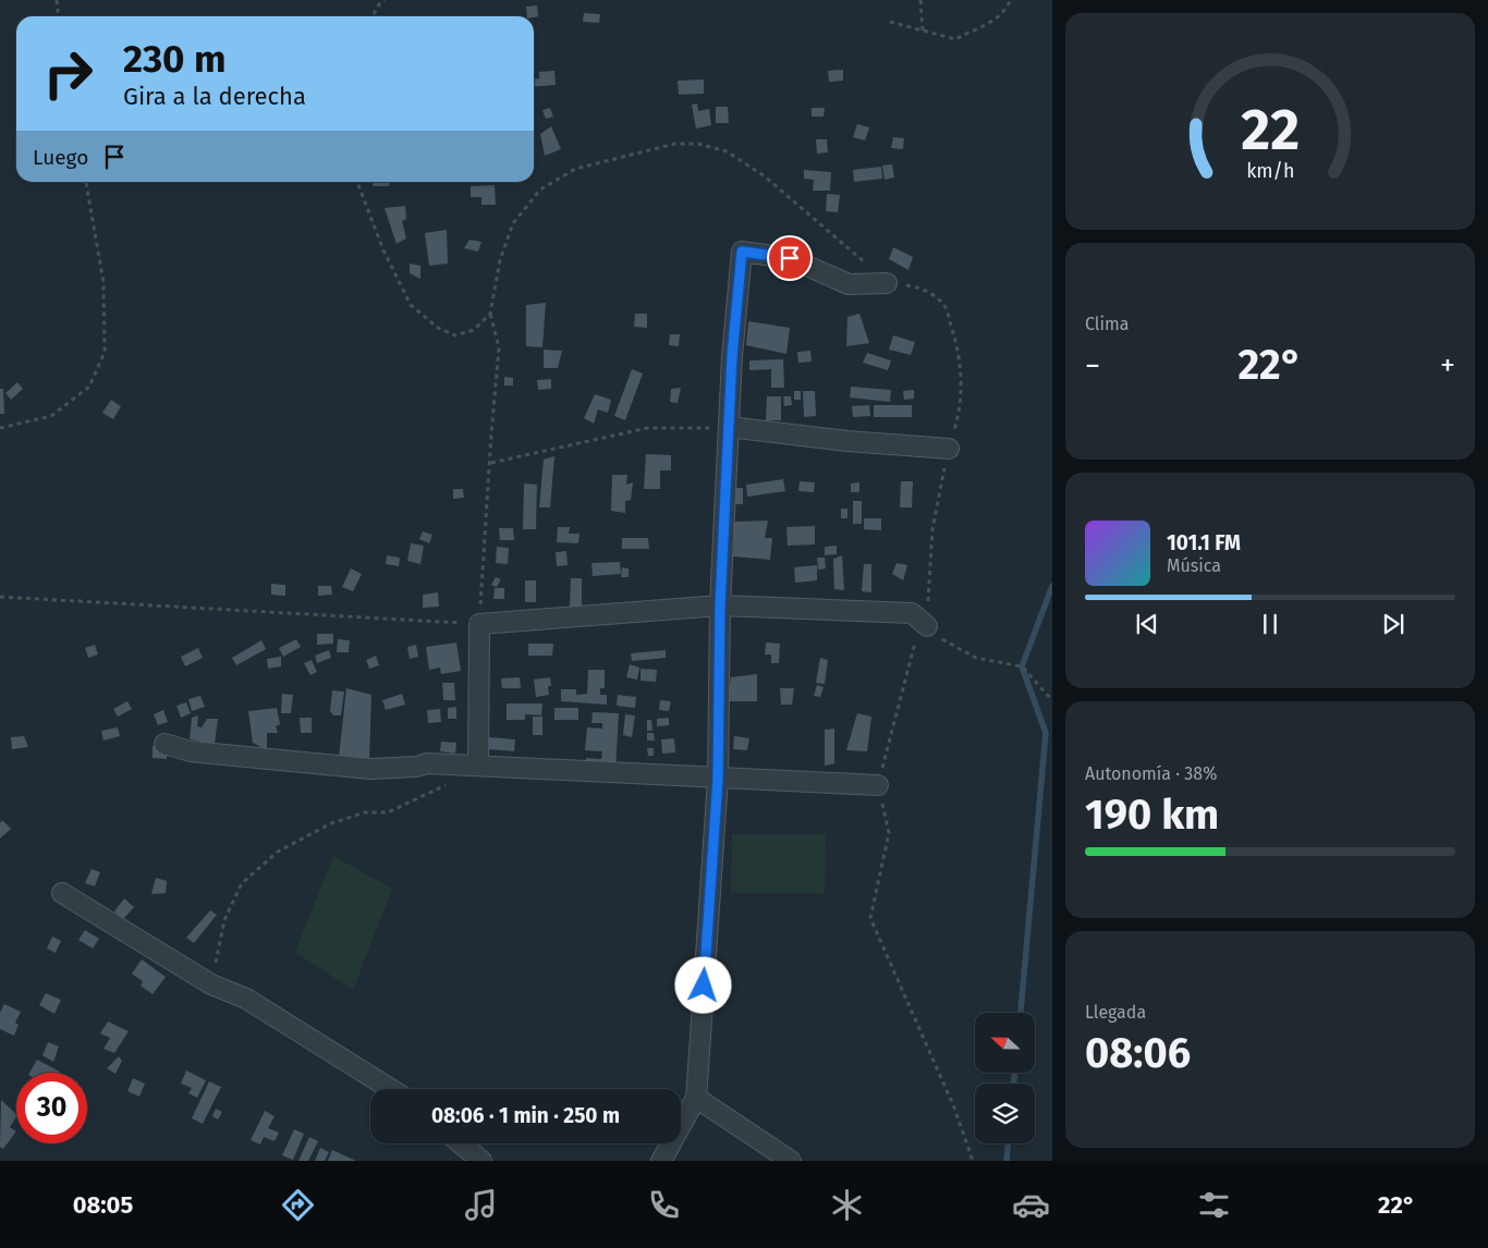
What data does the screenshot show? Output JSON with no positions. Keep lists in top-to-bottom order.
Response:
{
  "north": "left",
  "page": {
    "turn": ["230 m", "Gira a la derecha"],
    "then": "Luego",
    "tile": [
      "Clima",
      ["Autonomía · 38%", "190 km"],
      ["Llegada", "08:06"]
    ],
    "heat": ["−", "22°", "+"],
    "song": ["101.1 FM", "Música"],
    "limit": "30",
    "trip": "08:06 · 1 min · 250 m",
    "tabs": ["08:05", "22°"],
    "gauge": ["22", "km/h"]
  }
}
